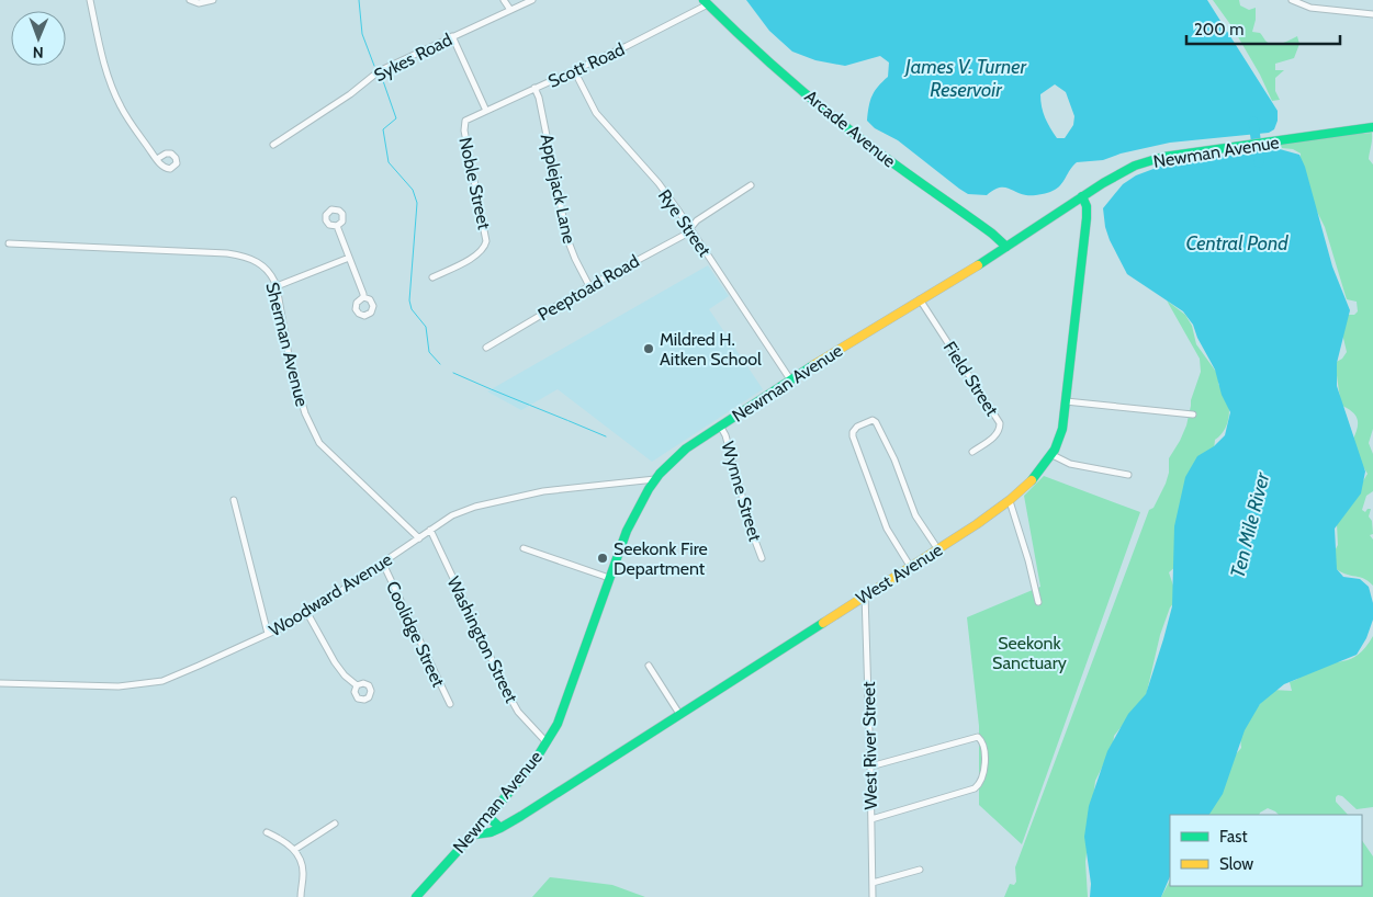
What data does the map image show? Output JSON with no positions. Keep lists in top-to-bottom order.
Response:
{
  "streets": {
    "main road": ["Arcade Avenue", "Newman Avenue", "West Avenue"],
    "street": [
      "Sykes Road",
      "Scott Road",
      "Noble Street",
      "Applejack Lane",
      "Rye Street",
      "Peeptoad Road",
      "Sherman Avenue",
      "Field Street",
      "Wynne Street",
      "Woodward Avenue",
      "Coolidge Street",
      "Washington Street",
      "West River Street"
    ]
  },
  "crossings": [
    ["Scott Road", "Arcade Avenue"],
    ["Scott Road", "Noble Street"],
    ["Scott Road", "Applejack Lane"],
    ["Scott Road", "Rye Street"],
    ["Arcade Avenue", "Newman Avenue"],
    ["Newman Avenue", "Rye Street"],
    ["Newman Avenue", "Field Street"],
    ["Newman Avenue", "Wynne Street"],
    ["Newman Avenue", "West Avenue"],
    ["Newman Avenue", "Woodward Avenue"],
    ["Newman Avenue", "Washington Street"],
    ["Applejack Lane", "Peeptoad Road"],
    ["Rye Street", "Peeptoad Road"],
    ["Sherman Avenue", "Woodward Avenue"],
    ["West Avenue", "West River Street"],
    ["Woodward Avenue", "Coolidge Street"],
    ["Woodward Avenue", "Washington Street"]
  ],
  "water": ["James V. Turner Reservoir", "Central Pond", "Ten Mile River"],
  "parks": ["Seekonk Sanctuary"],
  "places": ["Mildred H. Aitken School", "Seekonk Fire Department"],
  "legend": ["Fast", "Slow"],
  "scale_bar": "200 m",
  "north": "bottom"
}
